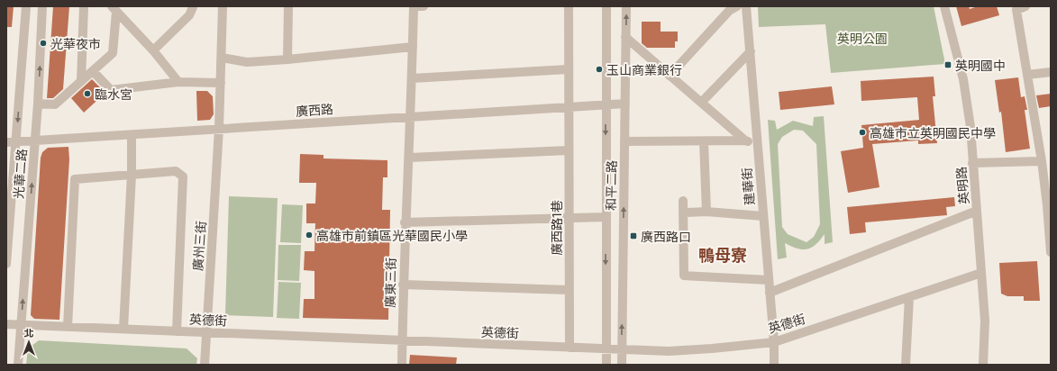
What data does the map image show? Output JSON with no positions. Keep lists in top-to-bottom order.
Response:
{
  "streets": {
    "street": [
      "廣西路",
      "光華二路",
      "和平二路",
      "英明路",
      "建華街",
      "廣西路1巷",
      "廣州三街",
      "廣東三街",
      "英德街"
    ]
  },
  "crossings": [
    ["廣西路", "光華二路"],
    ["廣西路", "和平二路"],
    ["廣西路", "廣西路1巷"],
    ["廣西路", "廣州三街"],
    ["廣西路", "廣東三街"],
    ["光華二路", "英德街"],
    ["和平二路", "英德街"],
    ["英明路", "英德街"],
    ["建華街", "英德街"],
    ["廣西路1巷", "英德街"],
    ["廣州三街", "英德街"],
    ["廣東三街", "英德街"]
  ],
  "districts": ["鴨母寮"],
  "parks": ["英明公園"],
  "places": {
    "other": [
      "光華夜市",
      "玉山商業銀行",
      "臨水宮",
      "高雄市立英明國民中學",
      "高雄市前鎮區光華國民小學"
    ],
    "transit": ["英明國中", "廣西路口"]
  },
  "north": "top"
}
